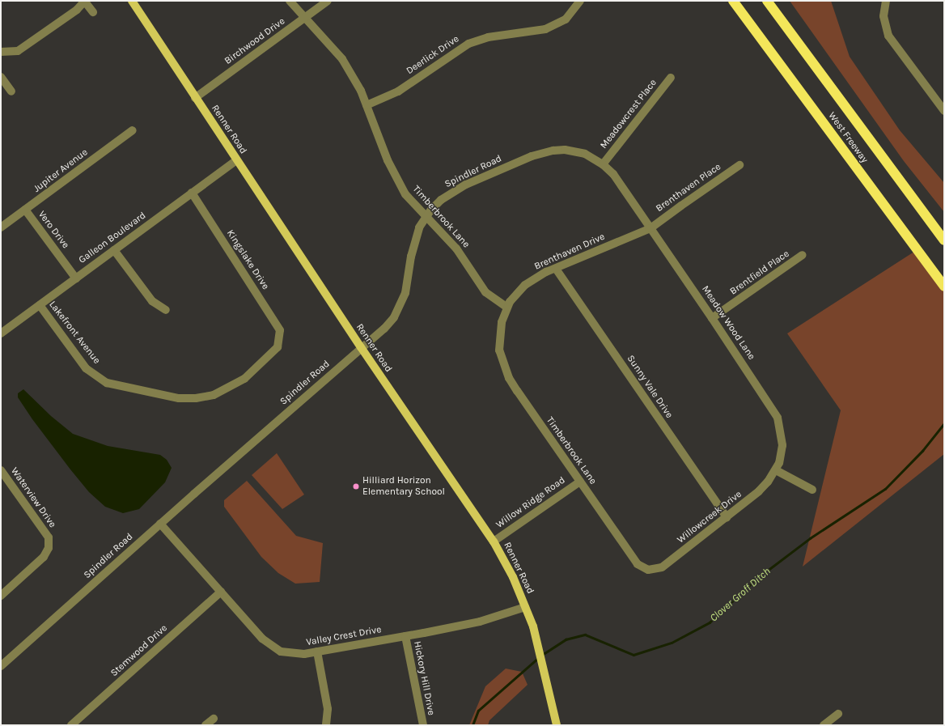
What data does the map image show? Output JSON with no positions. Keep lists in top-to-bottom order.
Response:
{
  "streets": {
    "highway": ["West Freeway"],
    "main road": ["Renner Road"],
    "street": [
      "Birchwood Drive",
      "Deerlick Drive",
      "Meadowcrest Place",
      "Jupiter Avenue",
      "Spindler Road",
      "Brenthaven Place",
      "Timberbrook Lane",
      "Vero Drive",
      "Galleon Boulevard",
      "Brenthaven Drive",
      "Kingslake Drive",
      "Brentfield Place",
      "Meadow Wood Lane",
      "Lakefront Avenue",
      "Sunny Vale Drive",
      "Waterview Drive",
      "Willow Ridge Road",
      "Willowcreek Drive",
      "Valley Crest Drive",
      "Stemwood Drive",
      "Hickory Hill Drive"
    ]
  },
  "crossings": [
    ["Birchwood Drive", "Renner Road"],
    ["Birchwood Drive", "Timberbrook Lane"],
    ["Deerlick Drive", "Timberbrook Lane"],
    ["Meadowcrest Place", "Spindler Road"],
    ["Meadowcrest Place", "Meadow Wood Lane"],
    ["Renner Road", "Spindler Road"],
    ["Renner Road", "Galleon Boulevard"],
    ["Renner Road", "Willow Ridge Road"],
    ["Renner Road", "Valley Crest Drive"],
    ["Jupiter Avenue", "Vero Drive"],
    ["Spindler Road", "Timberbrook Lane"],
    ["Spindler Road", "Meadow Wood Lane"],
    ["Spindler Road", "Valley Crest Drive"],
    ["Brenthaven Place", "Brenthaven Drive"],
    ["Brenthaven Place", "Meadow Wood Lane"],
    ["Timberbrook Lane", "Brenthaven Drive"],
    ["Timberbrook Lane", "Willow Ridge Road"],
    ["Timberbrook Lane", "Willowcreek Drive"],
    ["Vero Drive", "Galleon Boulevard"],
    ["Galleon Boulevard", "Kingslake Drive"],
    ["Galleon Boulevard", "Lakefront Avenue"],
    ["Brenthaven Drive", "Meadow Wood Lane"],
    ["Brenthaven Drive", "Sunny Vale Drive"],
    ["Kingslake Drive", "Lakefront Avenue"],
    ["Brentfield Place", "Meadow Wood Lane"],
    ["Meadow Wood Lane", "Willowcreek Drive"],
    ["Sunny Vale Drive", "Willowcreek Drive"],
    ["Valley Crest Drive", "Stemwood Drive"],
    ["Valley Crest Drive", "Hickory Hill Drive"]
  ],
  "water": ["Clover Groff Ditch"],
  "places": ["Hilliard Horizon Elementary School"]
}
